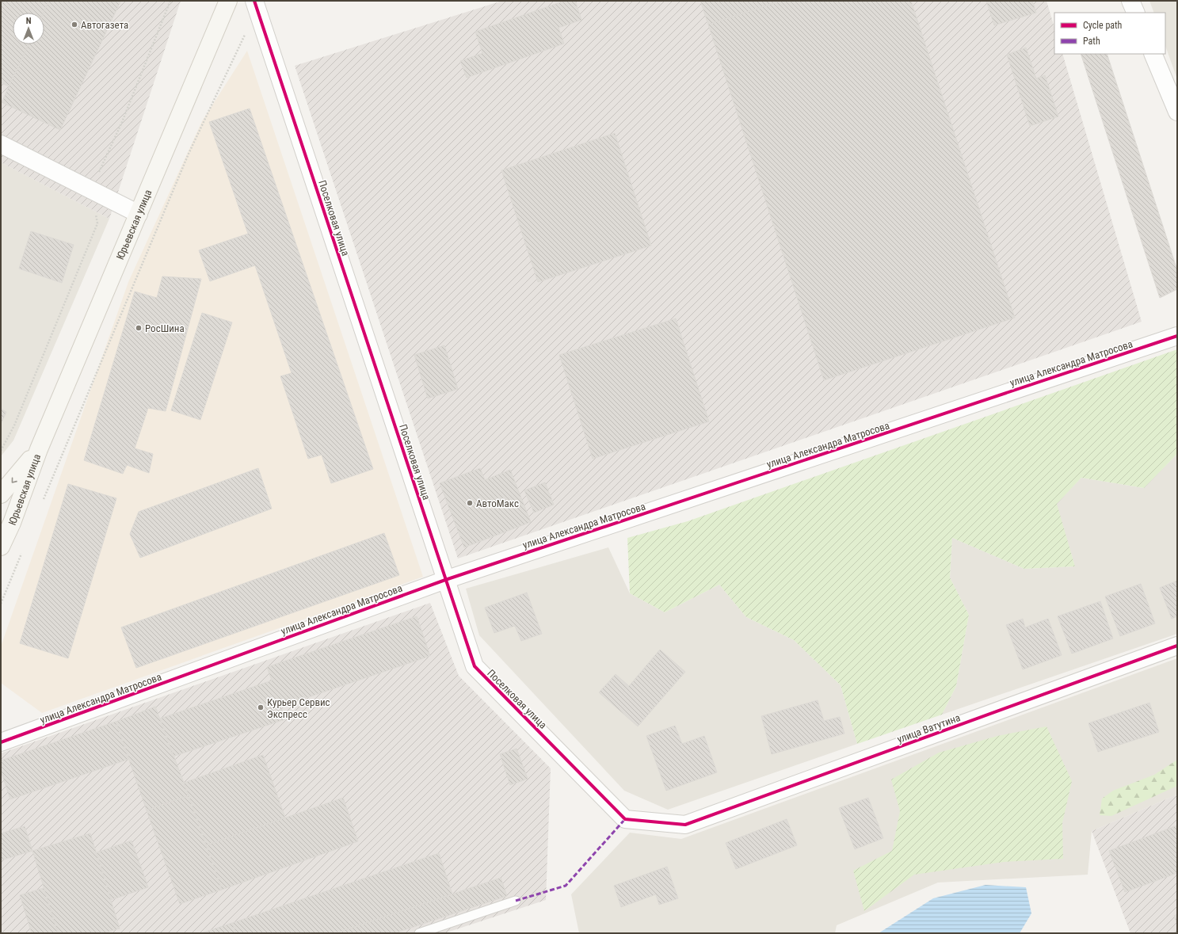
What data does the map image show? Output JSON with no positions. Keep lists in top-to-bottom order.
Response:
{
  "streets": {
    "main road": ["Юрьевская улица"],
    "street": ["Поселковая улица", "улица Александра Матросова", "улица Ватутина"]
  },
  "crossings": [
    ["Поселковая улица", "улица Александра Матросова"],
    ["Поселковая улица", "улица Ватутина"]
  ],
  "places": [
    "Автогазета",
    "РосШина",
    "АвтоМакс",
    "Курьер Сервис Экспресс"
  ],
  "legend": ["Cycle path", "Path"],
  "north": "top"
}
